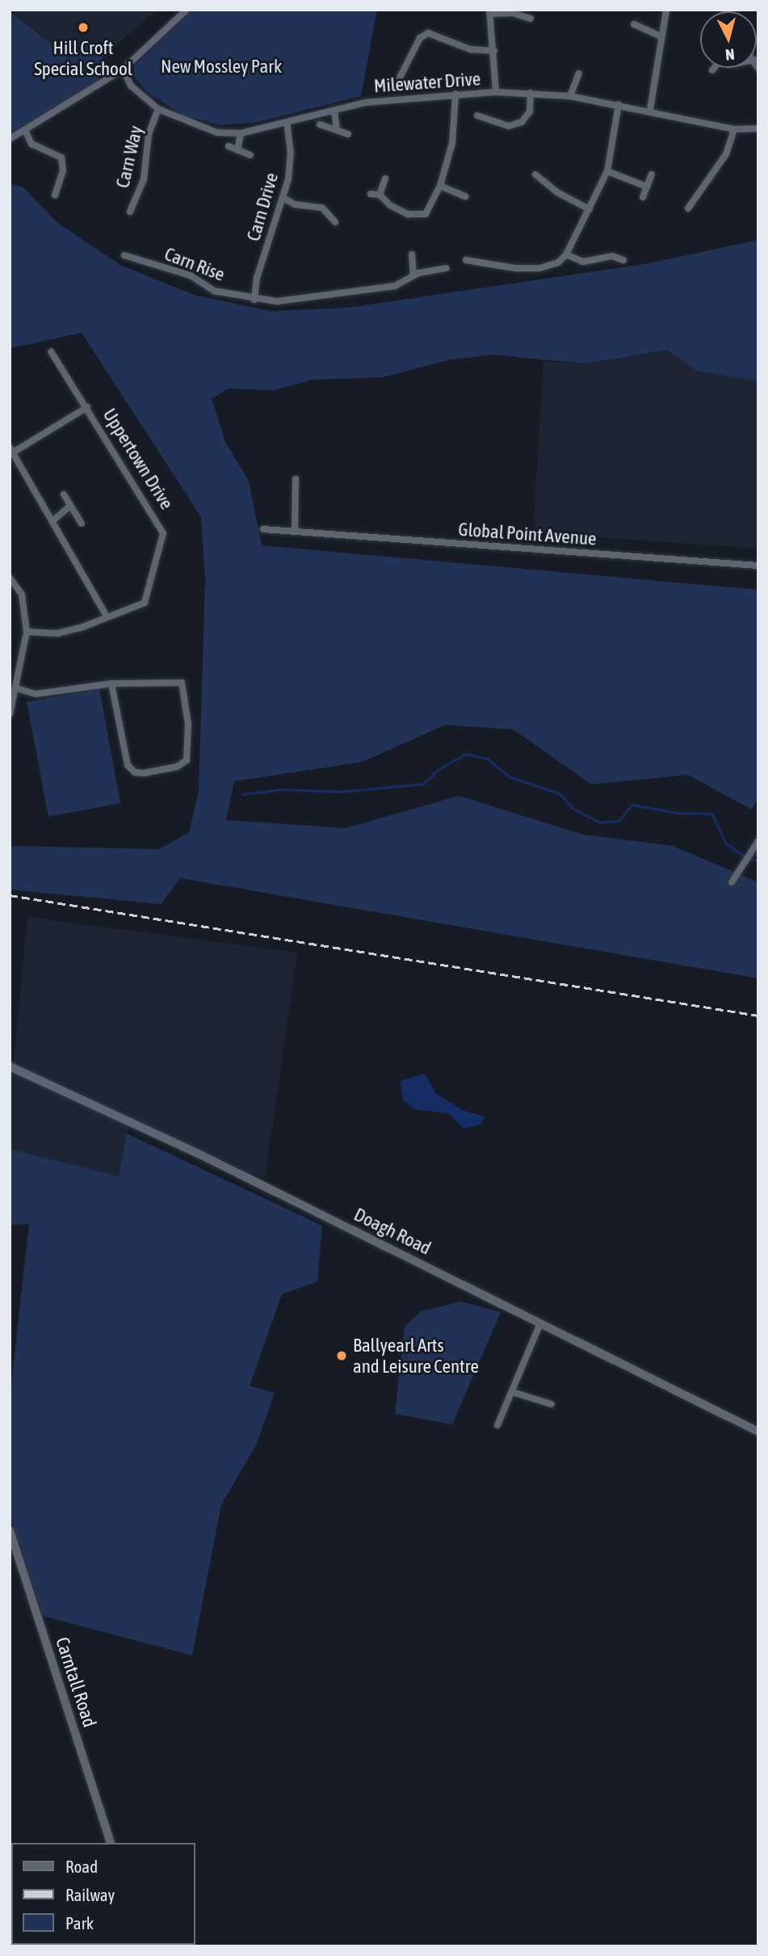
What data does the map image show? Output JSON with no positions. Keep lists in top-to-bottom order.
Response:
{
  "streets": {
    "main road": ["Doagh Road", "Carntall Road"],
    "street": [
      "Milewater Drive",
      "Carn Way",
      "Carn Drive",
      "Carn Rise",
      "Uppertown Drive",
      "Global Point Avenue"
    ]
  },
  "crossings": [
    ["Milewater Drive", "Carn Way"],
    ["Milewater Drive", "Carn Drive"],
    ["Carn Drive", "Carn Rise"]
  ],
  "parks": ["New Mossley Park"],
  "places": ["Hill Croft Special School", "Ballyearl Arts and Leisure Centre"],
  "legend": ["Road", "Railway", "Park"],
  "north": "bottom"
}
